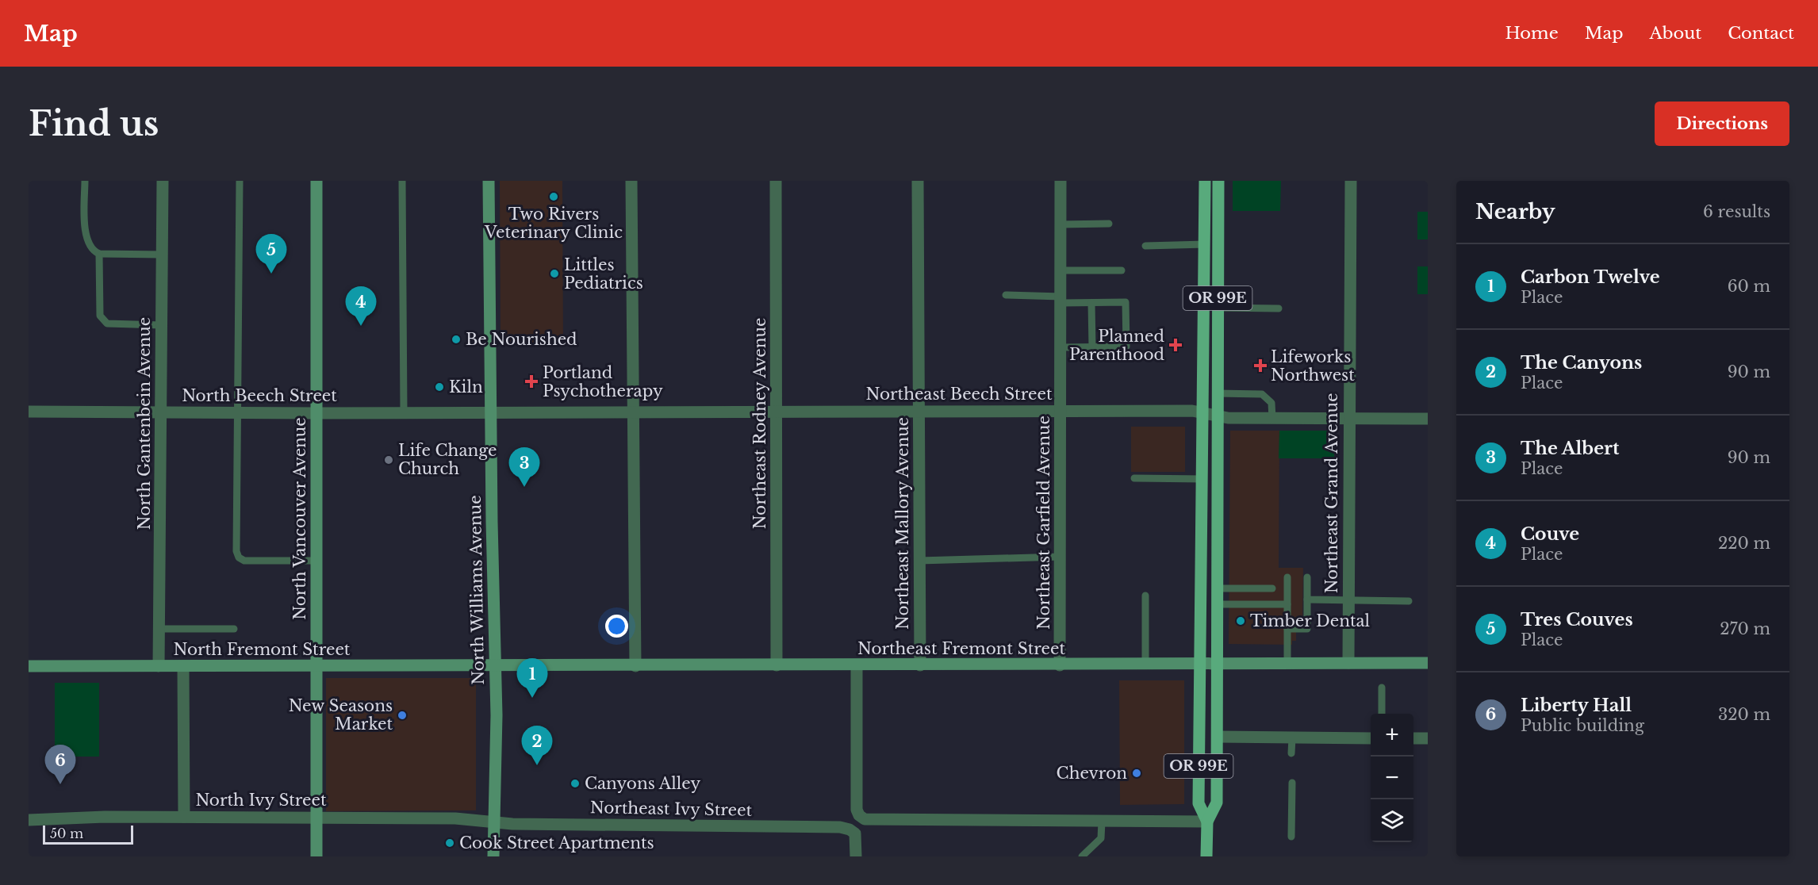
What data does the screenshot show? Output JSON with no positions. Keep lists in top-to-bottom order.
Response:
{
  "streets": {
    "main road": [
      "OR 99E",
      "North Vancouver Avenue",
      "North Williams Avenue",
      "Northeast Fremont Street",
      "North Fremont Street"
    ],
    "street": [
      "Northeast Beech Street",
      "North Beech Street",
      "North Gantenbein Avenue",
      "Northeast Rodney Avenue",
      "Northeast Grand Avenue",
      "Northeast Garfield Avenue",
      "Northeast Mallory Avenue",
      "North Ivy Street",
      "Northeast Ivy Street"
    ]
  },
  "crossings": [
    ["OR 99E", "Northeast Beech Street"],
    ["OR 99E", "Northeast Fremont Street"],
    ["Northeast Beech Street", "North Beech Street"],
    ["Northeast Beech Street", "Northeast Rodney Avenue"],
    ["Northeast Beech Street", "Northeast Grand Avenue"],
    ["Northeast Beech Street", "Northeast Garfield Avenue"],
    ["Northeast Beech Street", "Northeast Mallory Avenue"],
    ["Northeast Beech Street", "North Williams Avenue"],
    ["North Beech Street", "North Gantenbein Avenue"],
    ["North Beech Street", "North Vancouver Avenue"],
    ["North Beech Street", "North Williams Avenue"],
    ["North Gantenbein Avenue", "North Fremont Street"],
    ["Northeast Rodney Avenue", "Northeast Fremont Street"],
    ["Northeast Grand Avenue", "Northeast Fremont Street"],
    ["North Vancouver Avenue", "North Fremont Street"],
    ["North Vancouver Avenue", "North Ivy Street"],
    ["Northeast Garfield Avenue", "Northeast Fremont Street"],
    ["Northeast Mallory Avenue", "Northeast Fremont Street"],
    ["North Williams Avenue", "Northeast Fremont Street"],
    ["North Williams Avenue", "North Fremont Street"],
    ["North Williams Avenue", "North Ivy Street"],
    ["North Williams Avenue", "Northeast Ivy Street"],
    ["Northeast Fremont Street", "North Fremont Street"],
    ["North Ivy Street", "Northeast Ivy Street"]
  ],
  "places": {
    "other": [
      "Two Rivers Veterinary Clinic",
      "Littles Pediatrics",
      "Be Nourished",
      "Kiln",
      "Life Change Church",
      "Timber Dental",
      "New Seasons Market",
      "Chevron",
      "Canyons Alley",
      "Cook Street Apartments"
    ],
    "health": ["Planned Parenthood", "Lifeworks Northwest", "Portland Psychotherapy"]
  },
  "scale_bar": "50 m",
  "page": {
    "header": "Map",
    "nav": [
      "Home",
      "Map",
      "About",
      "Contact"
    ],
    "buttons": "Directions",
    "title": "Find us",
    "heading": ["Nearby", "6 results"],
    "pins": [
      "5",
      "4",
      "3",
      "1",
      "2",
      "6"
    ],
    "list": [
      {
        "mark": "1",
        "name": "Carbon Twelve",
        "note": "Place",
        "value": "60 m"
      },
      {
        "mark": "2",
        "name": "The Canyons",
        "note": "Place",
        "value": "90 m"
      },
      {
        "mark": "3",
        "name": "The Albert",
        "note": "Place",
        "value": "90 m"
      },
      {
        "mark": "4",
        "name": "Couve",
        "note": "Place",
        "value": "220 m"
      },
      {
        "mark": "5",
        "name": "Tres Couves",
        "note": "Place",
        "value": "270 m"
      },
      {
        "mark": "6",
        "name": "Liberty Hall",
        "note": "Public building",
        "value": "320 m"
      }
    ],
    "map_buttons": ["+", "−"],
    "scale": "50 m"
  }
}
